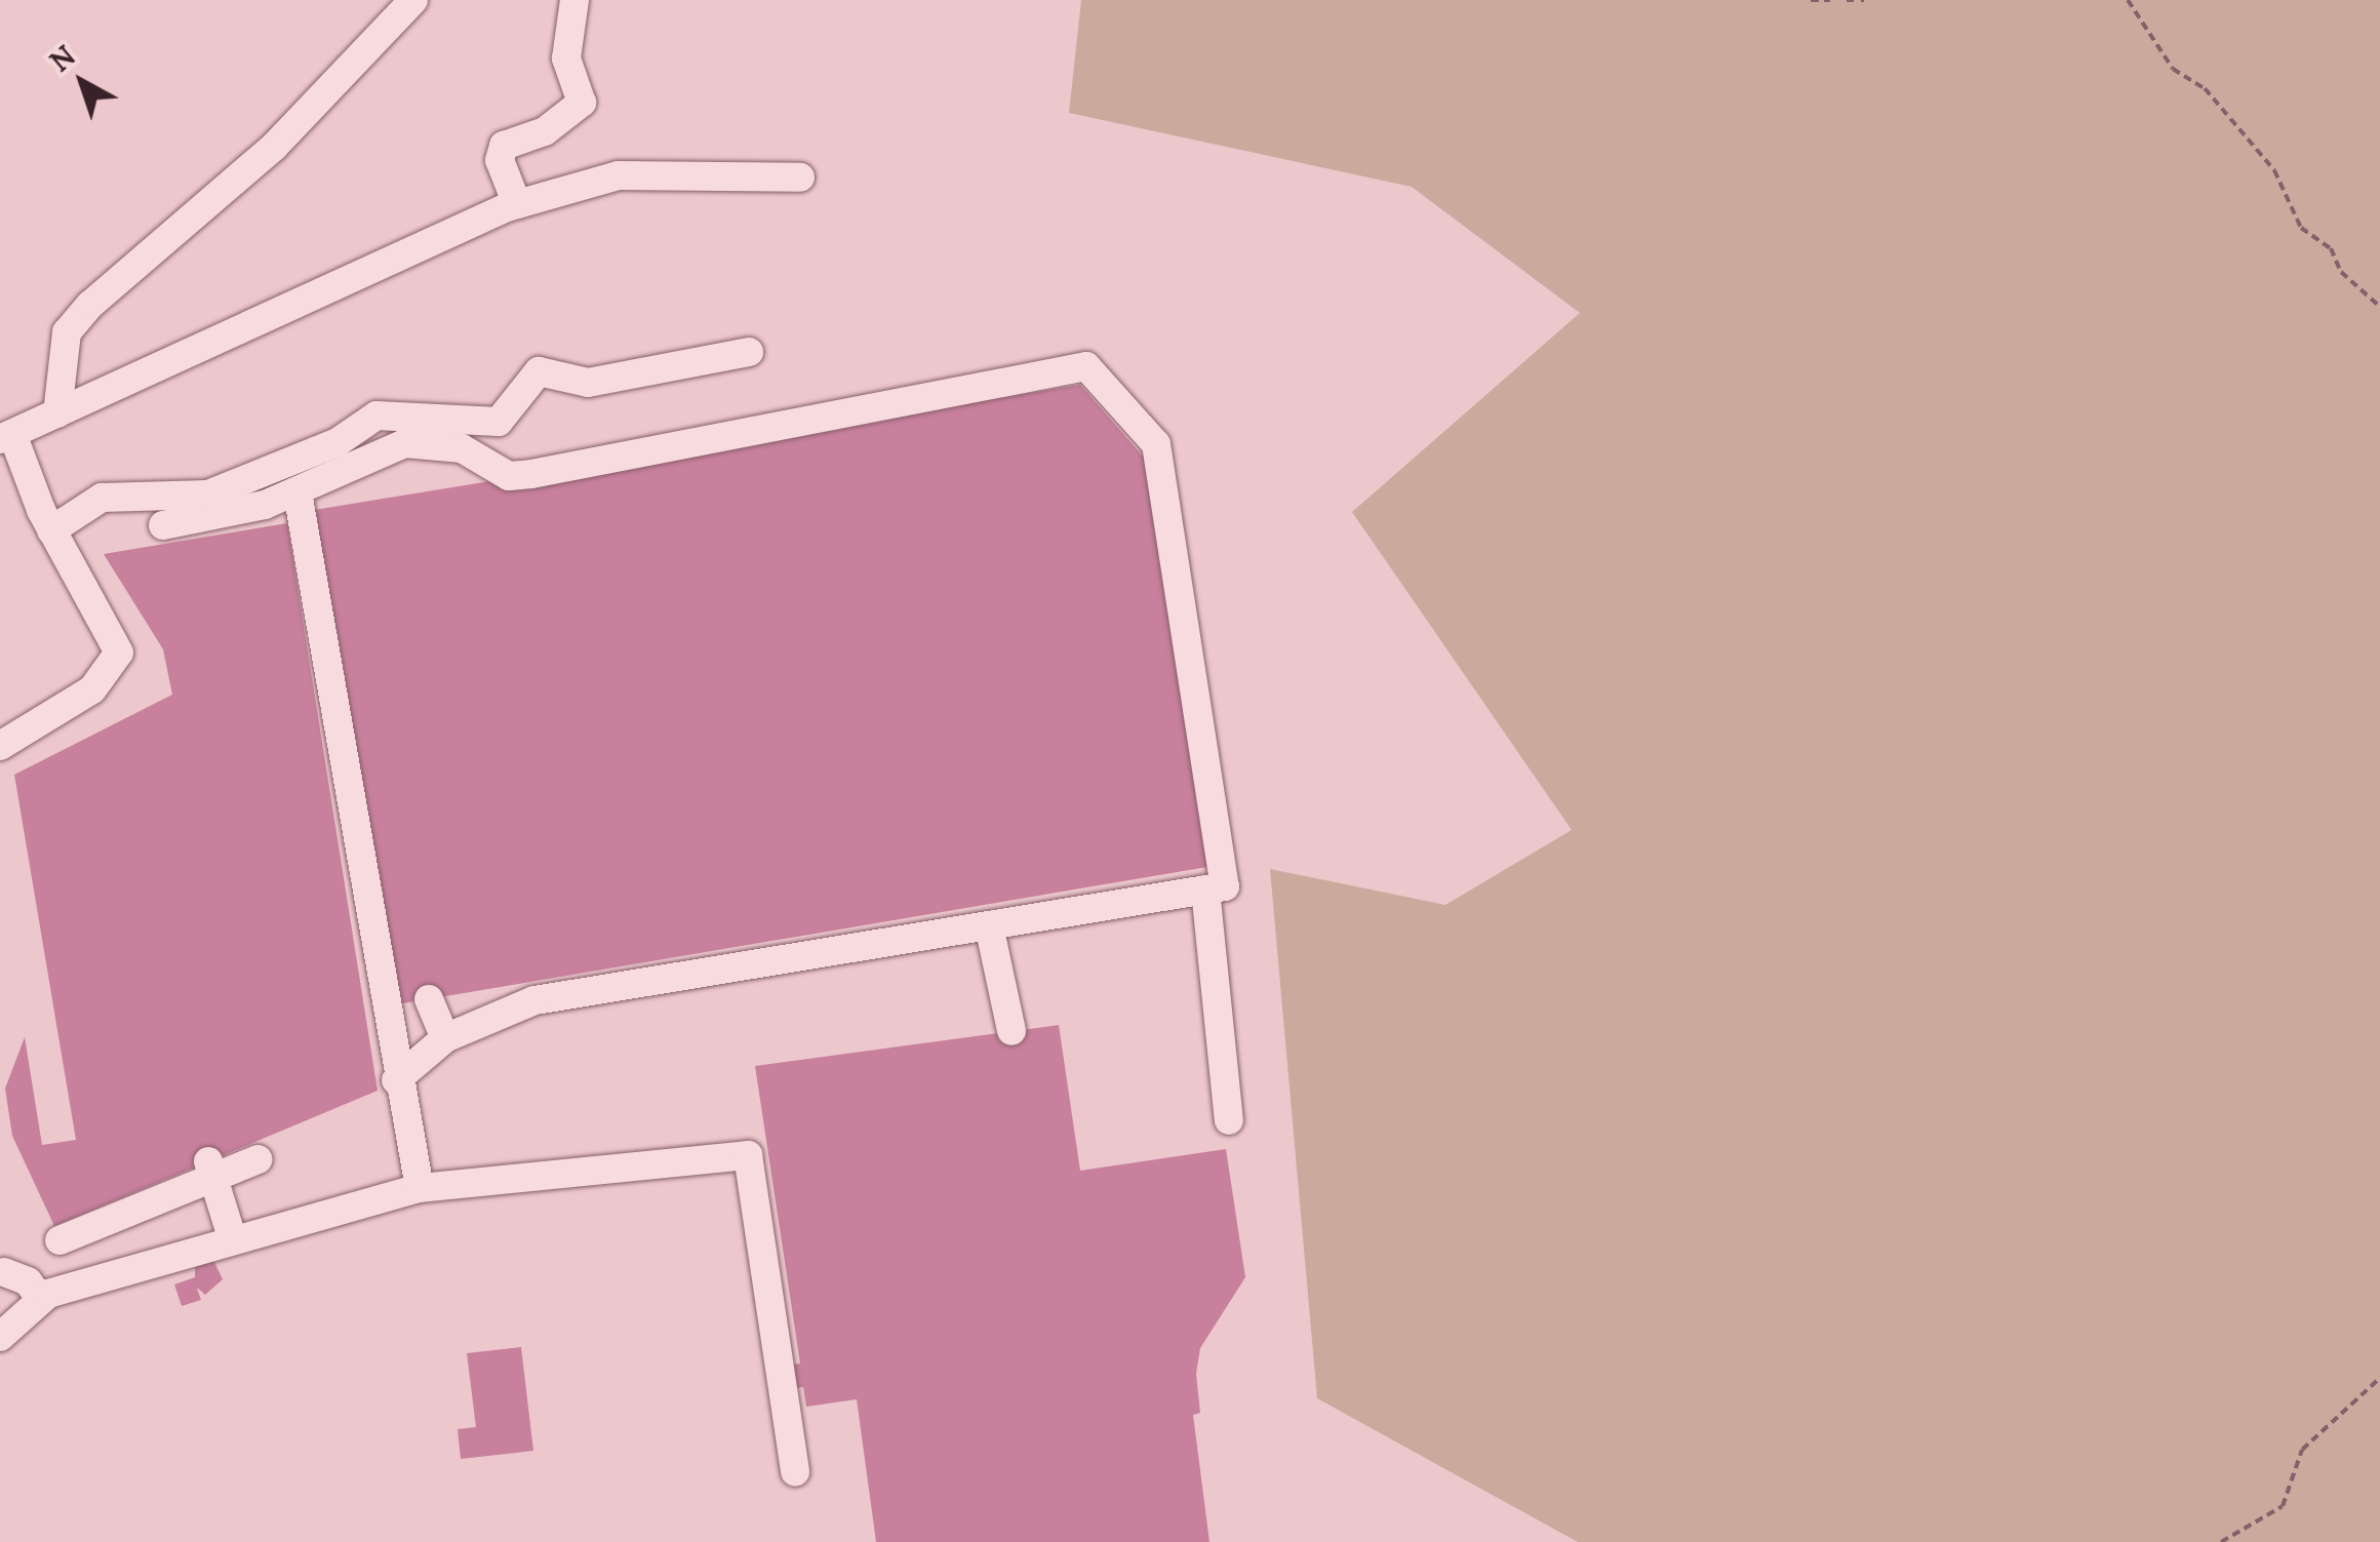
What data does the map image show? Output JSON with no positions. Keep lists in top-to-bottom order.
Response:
{
  "north": "top left"
}
